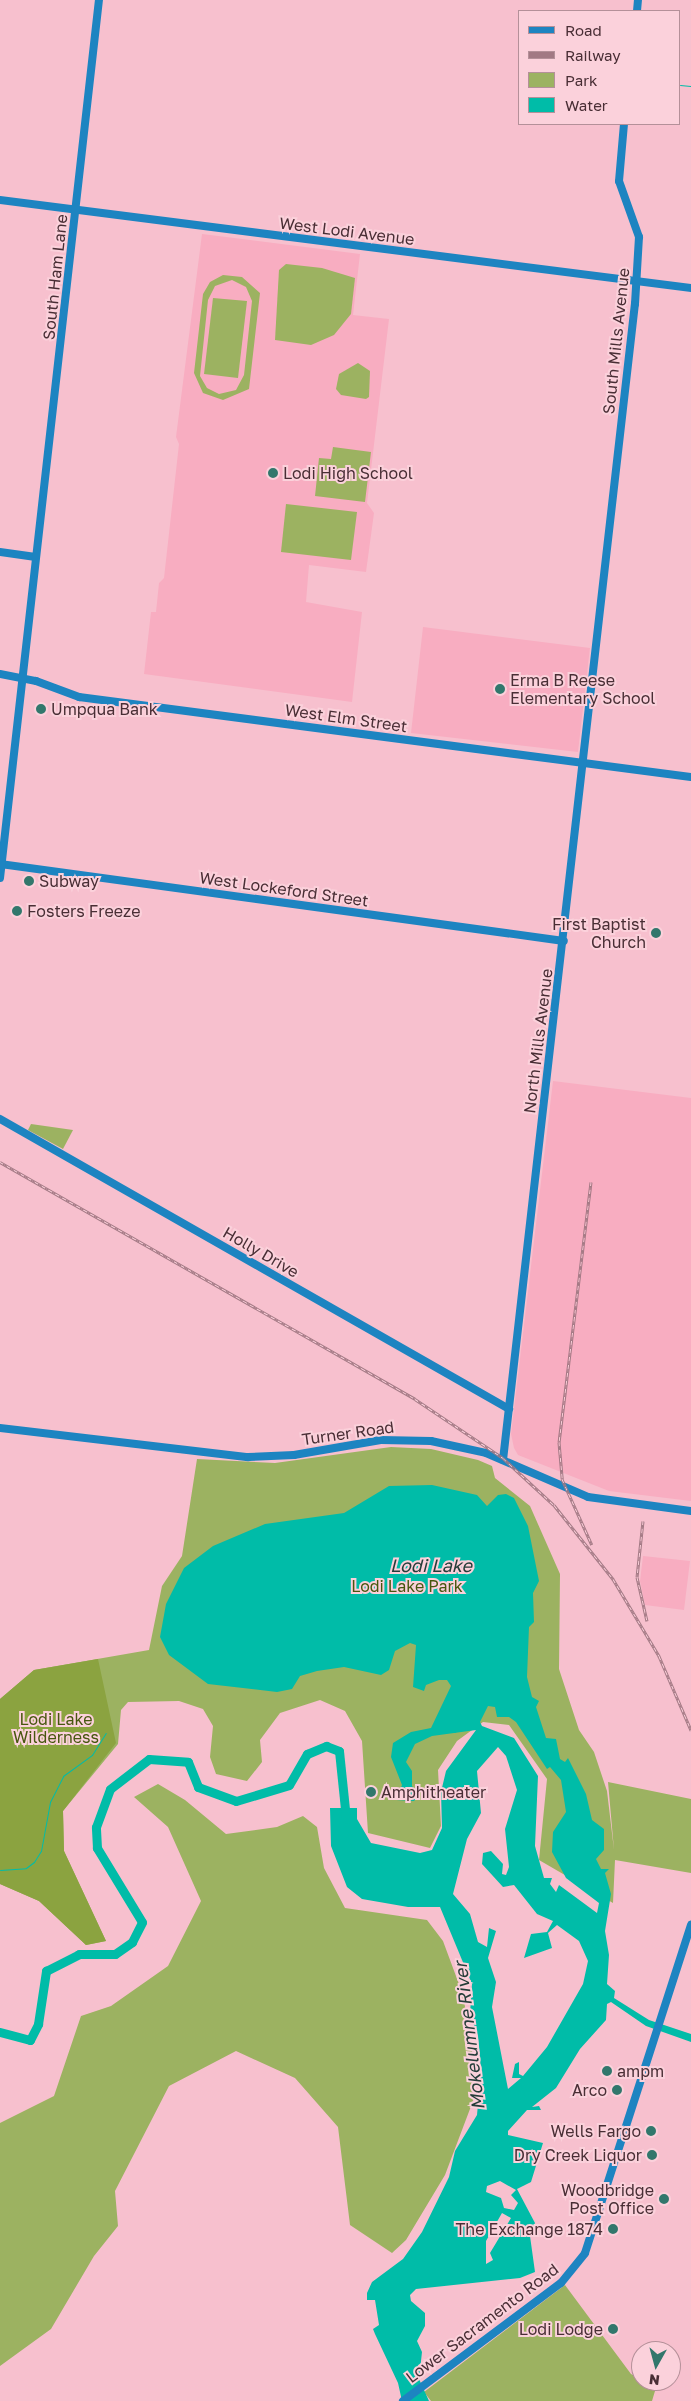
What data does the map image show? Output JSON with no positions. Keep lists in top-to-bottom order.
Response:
{
  "streets": {
    "street": [
      "West Lodi Avenue",
      "South Ham Lane",
      "South Mills Avenue",
      "West Elm Street",
      "West Lockeford Street",
      "North Mills Avenue",
      "Holly Drive",
      "Turner Road",
      "Lower Sacramento Road"
    ]
  },
  "crossings": [
    ["West Lodi Avenue", "South Ham Lane"],
    ["West Lodi Avenue", "South Mills Avenue"],
    ["South Ham Lane", "West Elm Street"],
    ["South Ham Lane", "West Lockeford Street"],
    ["South Mills Avenue", "North Mills Avenue"],
    ["West Elm Street", "North Mills Avenue"],
    ["West Lockeford Street", "North Mills Avenue"],
    ["North Mills Avenue", "Holly Drive"],
    ["North Mills Avenue", "Turner Road"]
  ],
  "water": ["Lodi Lake", "Mokelumne River"],
  "parks": ["Lodi Lake Park", "Lodi Lake Wilderness"],
  "places": [
    "Lodi High School",
    "Erma B Reese Elementary School",
    "Umpqua Bank",
    "Subway",
    "Fosters Freeze",
    "First Baptist Church",
    "Amphitheater",
    "ampm",
    "Arco",
    "Wells Fargo",
    "Dry Creek Liquor",
    "Woodbridge Post Office",
    "The Exchange 1874",
    "Lodi Lodge"
  ],
  "legend": [
    "Road",
    "Railway",
    "Park",
    "Water"
  ],
  "north": "bottom"
}
